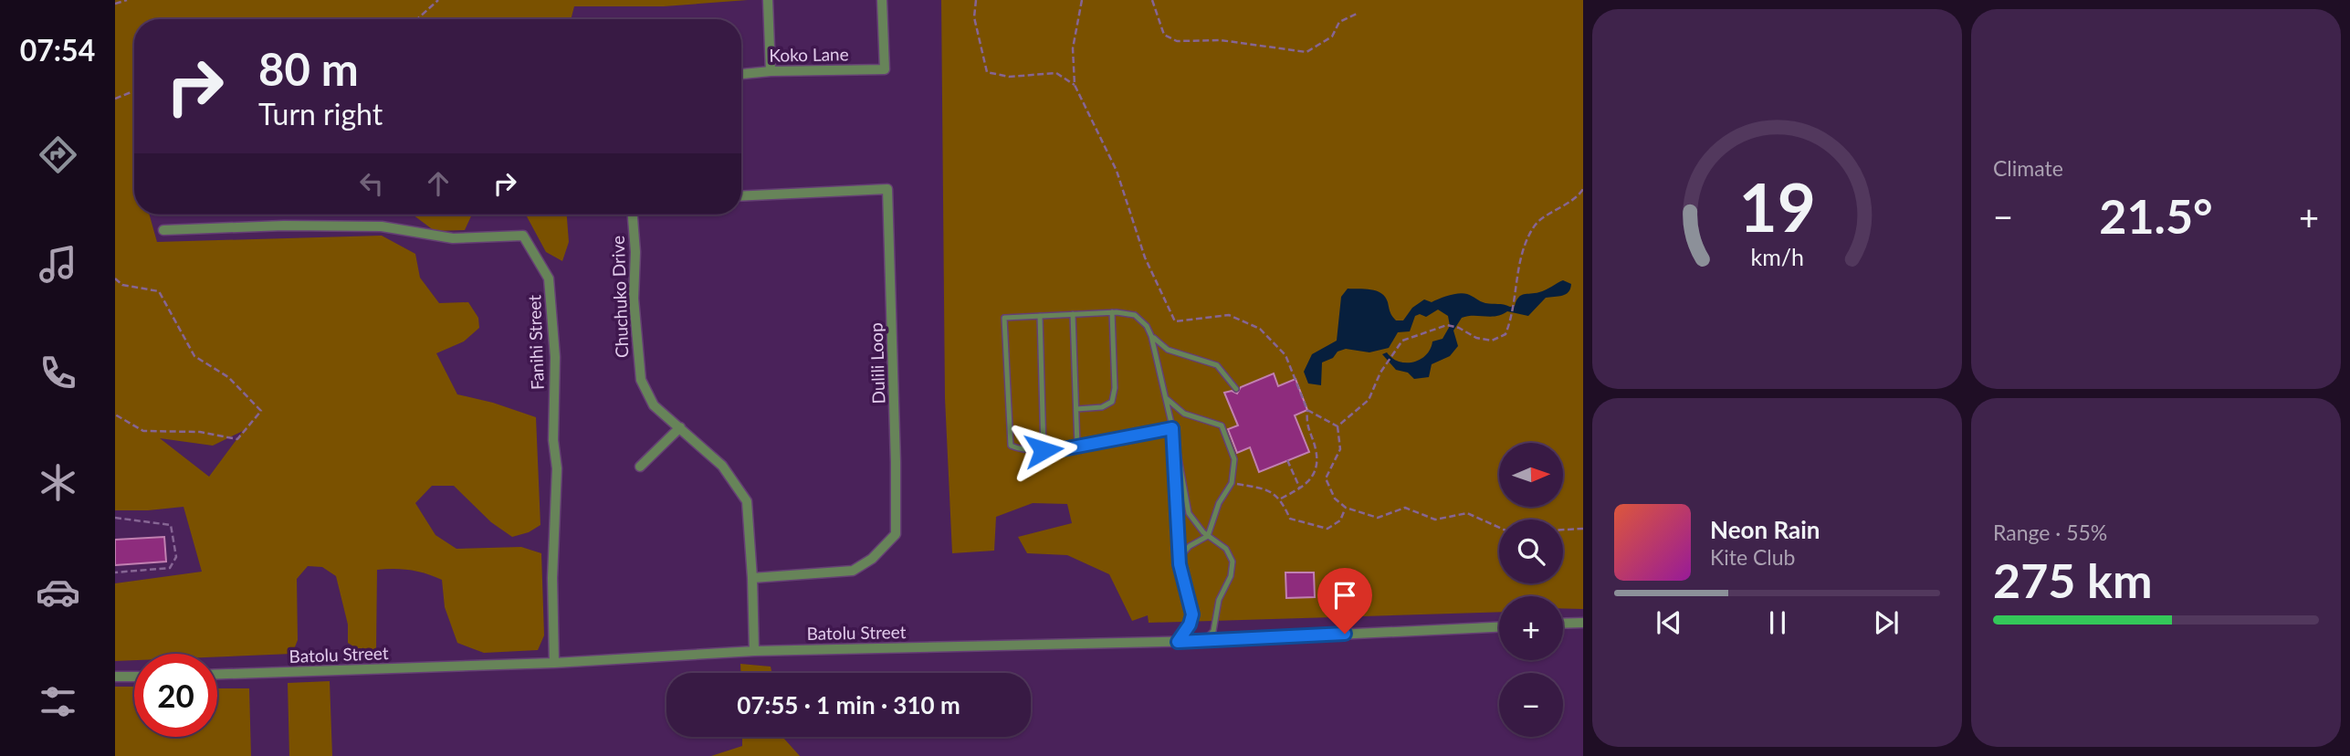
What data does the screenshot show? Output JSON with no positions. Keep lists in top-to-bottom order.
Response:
{
  "streets": {
    "street": [
      "Koko Lane",
      "Chuchuko Drive",
      "Fanihi Street",
      "Dulili Loop",
      "Batolu Street"
    ]
  },
  "crossings": [
    ["Chuchuko Drive", "Dulili Loop"],
    ["Chuchuko Drive", "Batolu Street"],
    ["Fanihi Street", "Batolu Street"]
  ],
  "north": "right",
  "page": {
    "tabs": "07:54",
    "tile": [
      "Climate",
      ["Range · 55%", "275 km"]
    ],
    "turn": ["80 m", "Turn right"],
    "heat": ["−", "21.5°", "+"],
    "map_buttons": ["+", "−"],
    "song": ["Neon Rain", "Kite Club"],
    "limit": "20",
    "trip": "07:55 · 1 min · 310 m",
    "gauge": ["19", "km/h"]
  }
}
